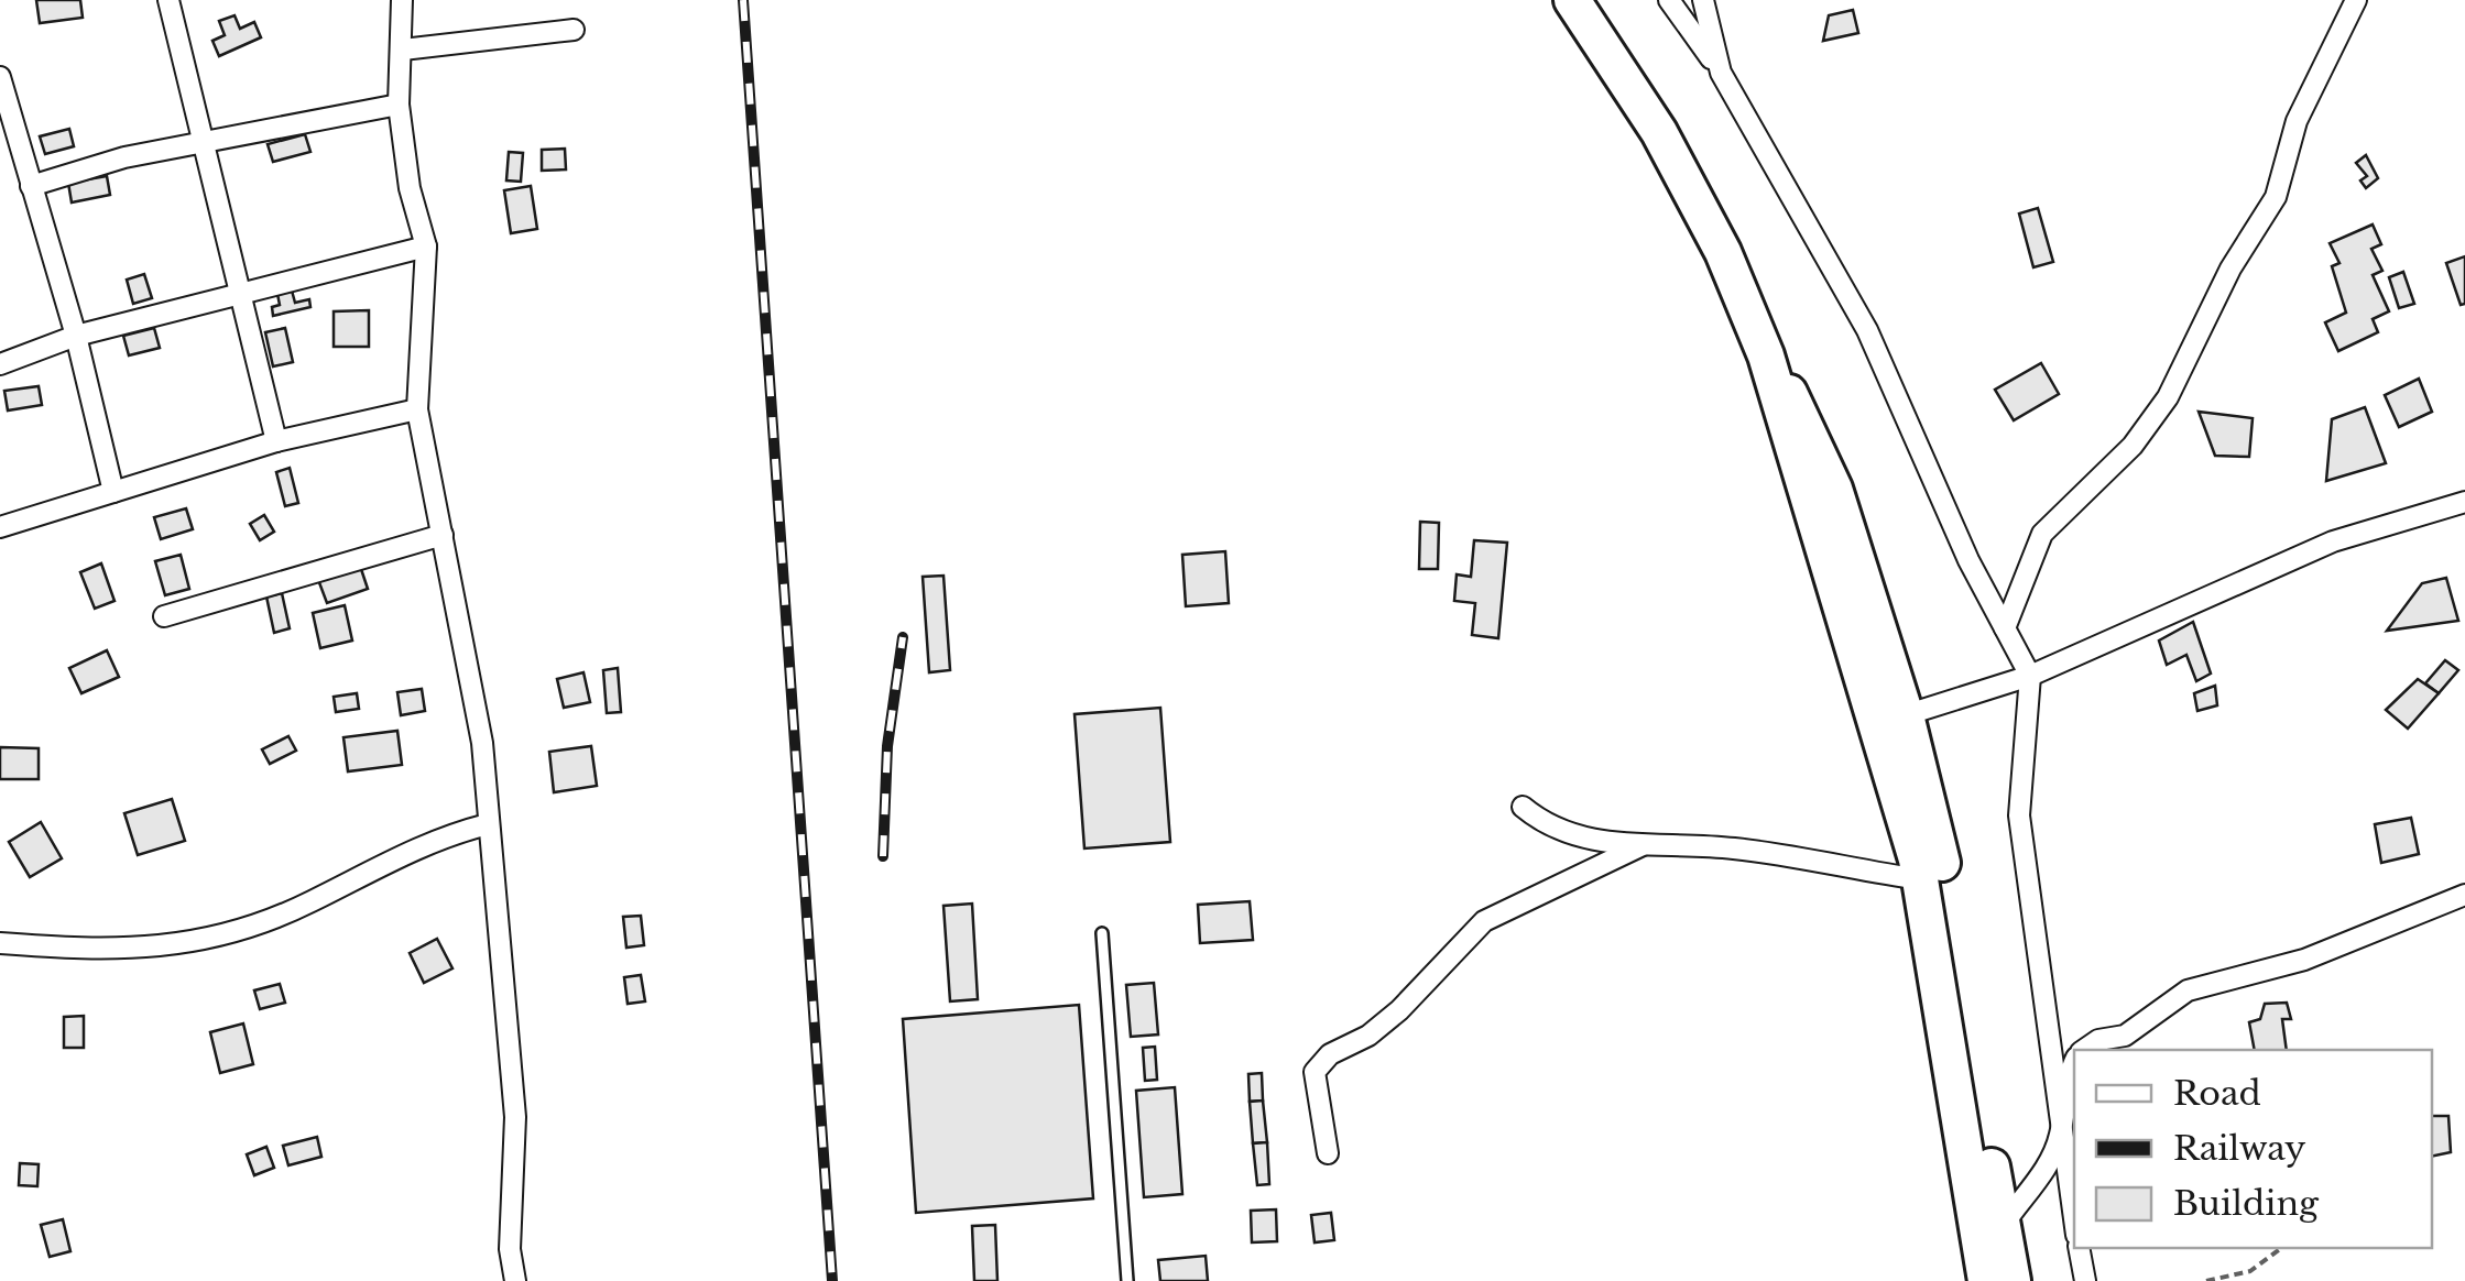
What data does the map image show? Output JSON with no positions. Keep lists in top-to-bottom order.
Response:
{
  "legend": ["Road", "Railway", "Building"]
}
